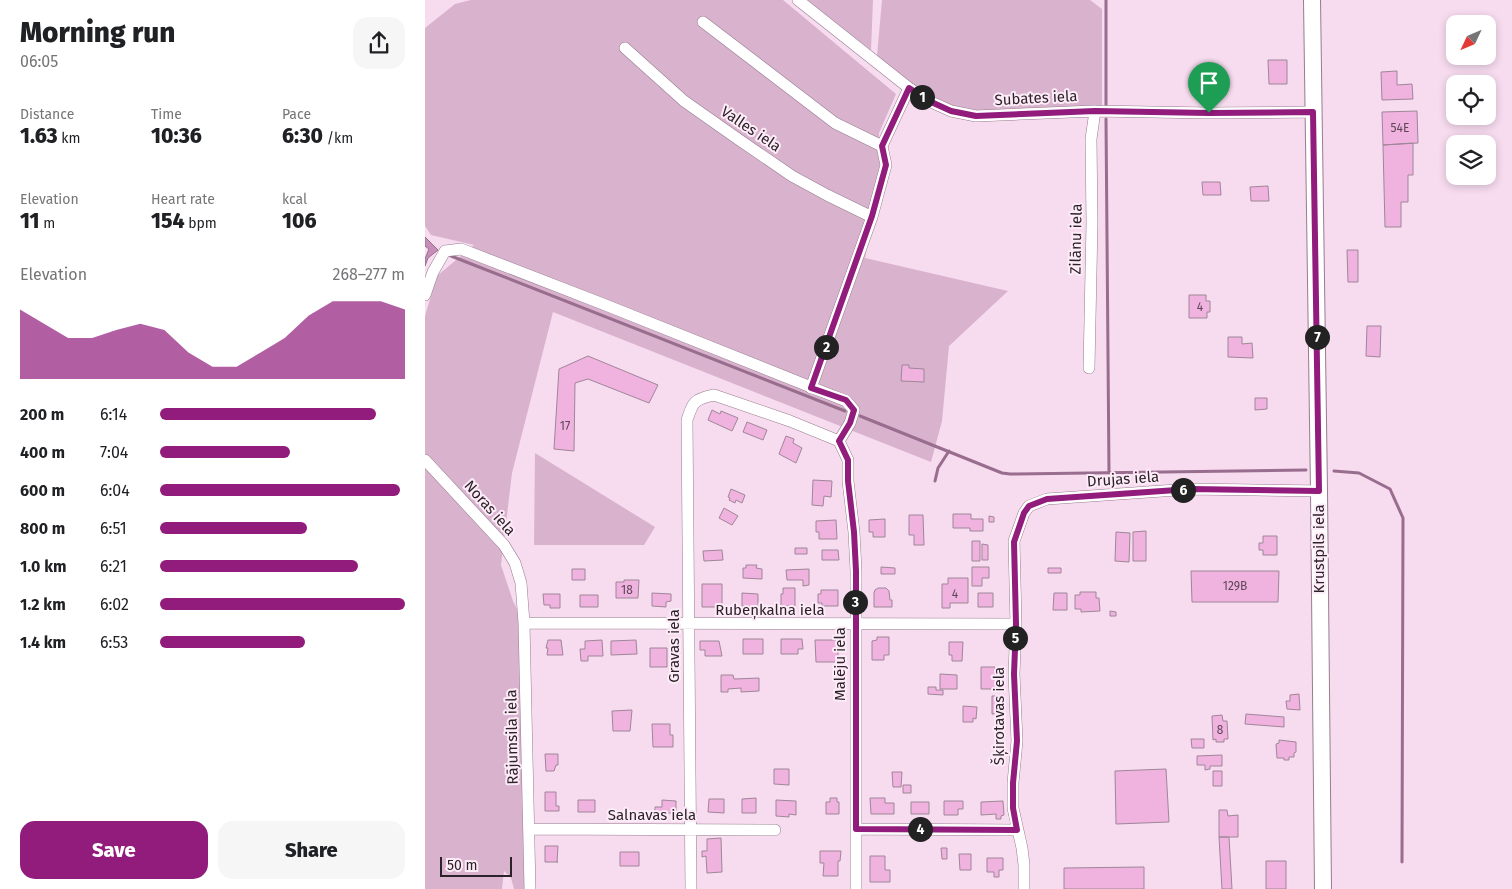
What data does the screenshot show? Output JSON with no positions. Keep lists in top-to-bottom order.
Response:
{
  "streets": {
    "street": [
      "Subates iela",
      "Valles iela",
      "Zilānu iela",
      "Drujas iela",
      "Noras iela",
      "Krustpils iela",
      "Rubeņkalna iela",
      "Gravas iela",
      "Malēju iela",
      "Šķirotavas iela",
      "Rājumsila iela",
      "Salnavas iela"
    ]
  },
  "crossings": [
    ["Subates iela", "Zilānu iela"],
    ["Subates iela", "Krustpils iela"],
    ["Drujas iela", "Krustpils iela"],
    ["Drujas iela", "Šķirotavas iela"],
    ["Noras iela", "Rājumsila iela"],
    ["Rubeņkalna iela", "Gravas iela"],
    ["Rubeņkalna iela", "Malēju iela"],
    ["Rubeņkalna iela", "Šķirotavas iela"],
    ["Rubeņkalna iela", "Rājumsila iela"],
    ["Gravas iela", "Malēju iela"],
    ["Gravas iela", "Salnavas iela"],
    ["Rājumsila iela", "Salnavas iela"]
  ],
  "house_numbers": [
    "54E",
    "4",
    "17",
    "129B",
    "18",
    "4",
    "8"
  ],
  "scale_bar": "50 m",
  "north": "bottom left",
  "page": {
    "heading": ["Morning run", "06:05"],
    "stats": [
      ["Distance", "1.63 km"],
      ["Time", "10:36"],
      ["Pace", "6:30 /km"],
      ["Elevation", "11 m"],
      ["Heart rate", "154 bpm"],
      ["kcal", "106"]
    ],
    "pins": [
      "1",
      "7",
      "2",
      "6",
      "3",
      "5",
      "4"
    ],
    "chart": ["Elevation", "268–277 m"],
    "list": [
      {
        "name": "200 m",
        "note": "6:14"
      },
      {
        "name": "400 m",
        "note": "7:04"
      },
      {
        "name": "600 m",
        "note": "6:04"
      },
      {
        "name": "800 m",
        "note": "6:51"
      },
      {
        "name": "1.0 km",
        "note": "6:21"
      },
      {
        "name": "1.2 km",
        "note": "6:02"
      },
      {
        "name": "1.4 km",
        "note": "6:53"
      }
    ],
    "buttons": ["Save", "Share"],
    "scale": "50 m"
  }
}
